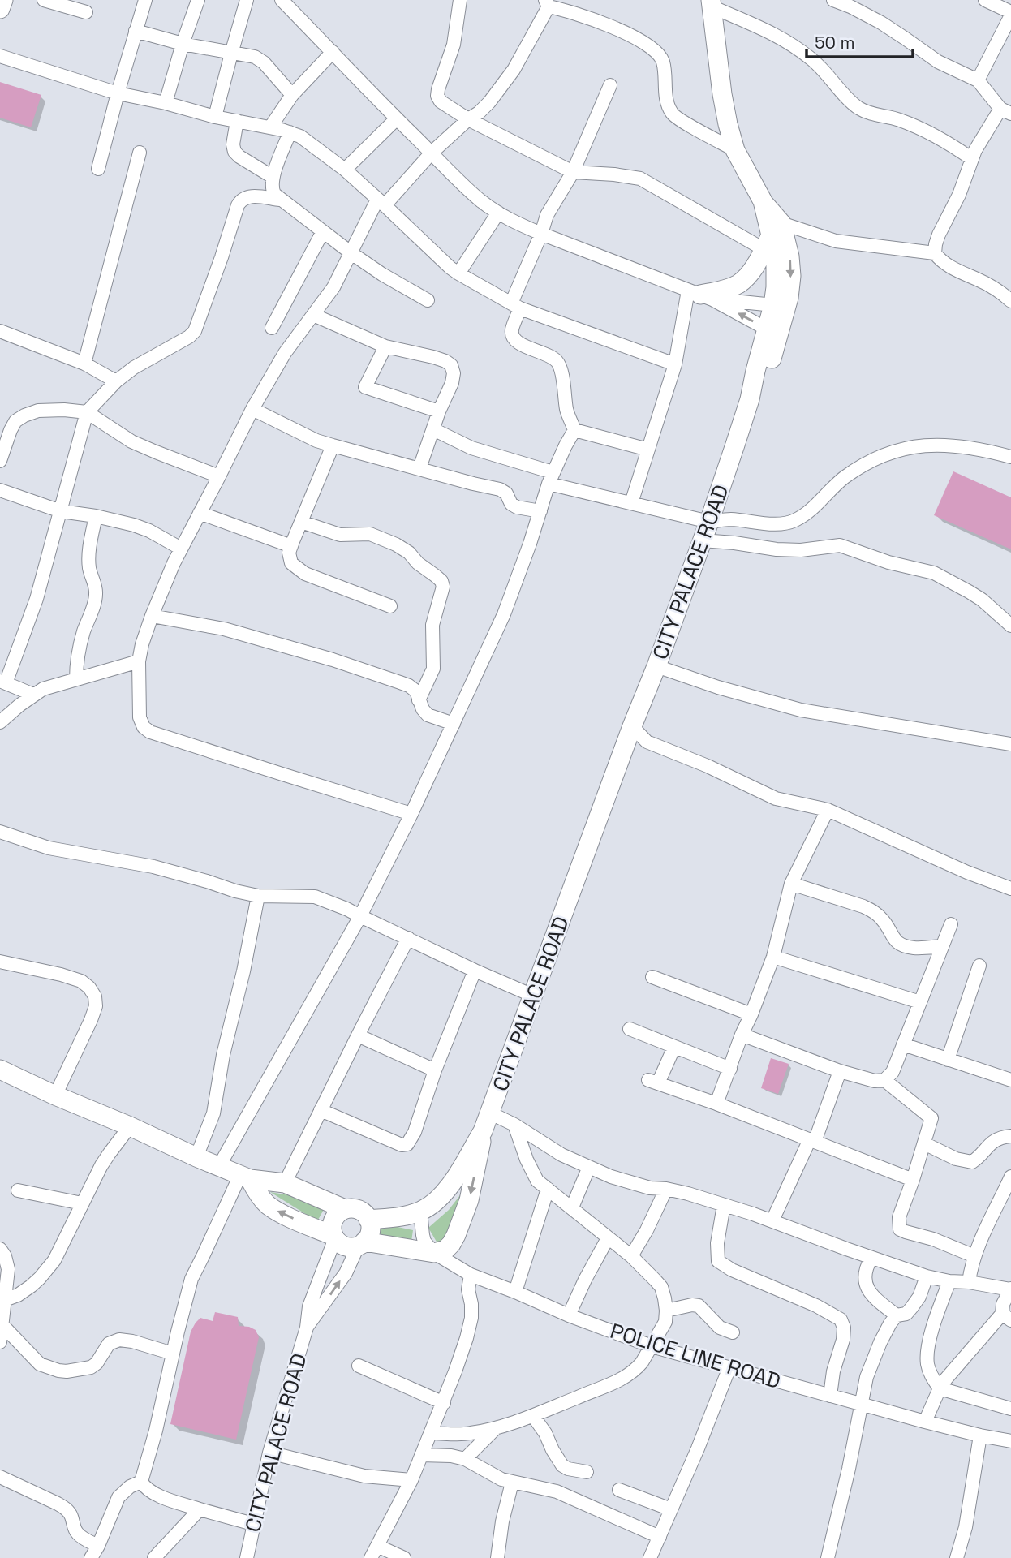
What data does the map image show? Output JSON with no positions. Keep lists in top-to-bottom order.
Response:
{
  "streets": {
    "street": ["CITY PALACE ROAD", "POLICE LINE ROAD"]
  },
  "crossings": [
    ["CITY PALACE ROAD", "POLICE LINE ROAD"]
  ],
  "scale_bar": "50 m"
}
